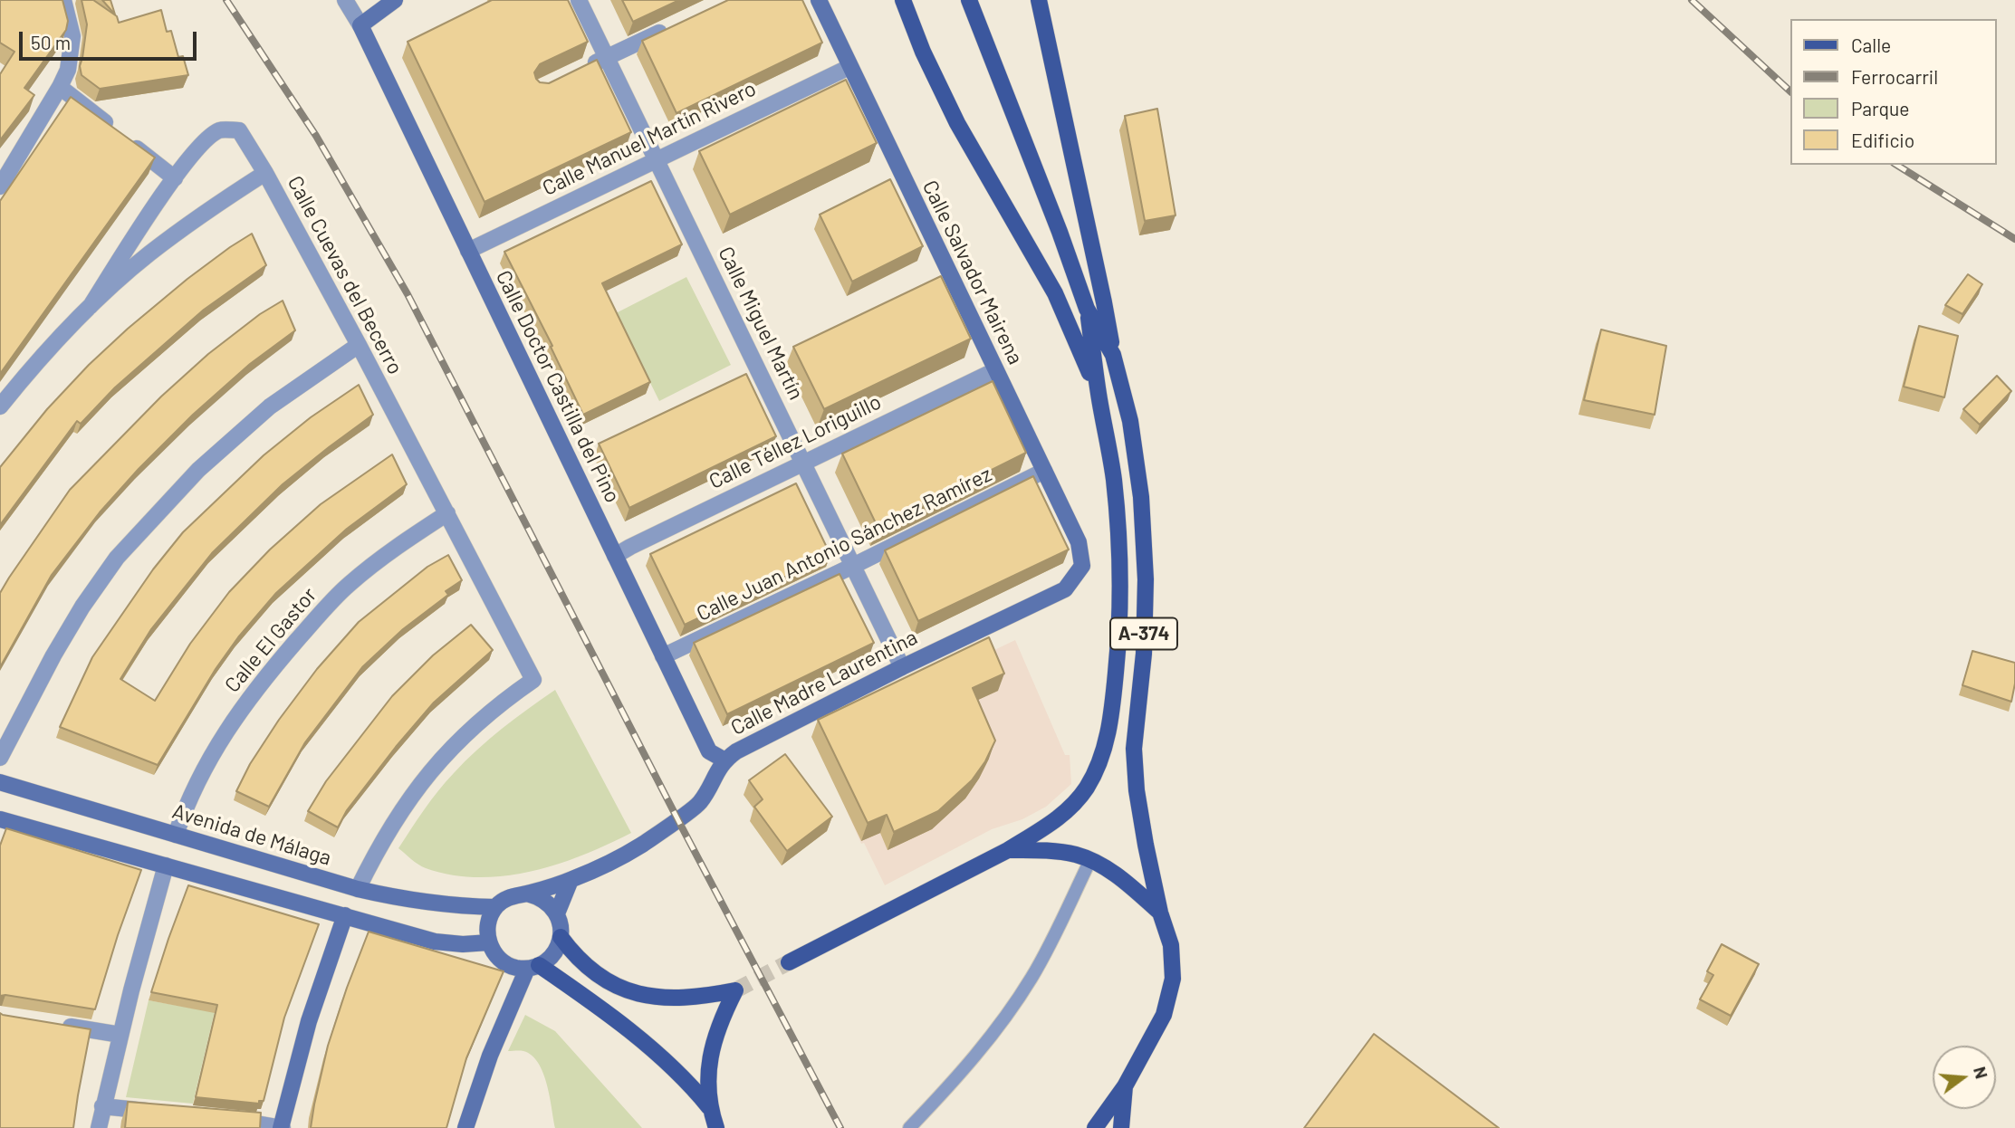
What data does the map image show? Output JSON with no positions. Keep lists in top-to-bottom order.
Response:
{
  "streets": {
    "main road": ["A-374"],
    "street": [
      "Calle Manuel Martín Rivero",
      "Calle Salvador Mairena",
      "Calle Cuevas del Becerro",
      "Calle Miguel Martín",
      "Calle Doctor Castilla del Pino",
      "Calle Téllez Loriguillo",
      "Calle Juan Antonio Sánchez Ramírez",
      "Calle El Gastor",
      "Calle Madre Laurentina",
      "Avenida de Málaga"
    ]
  },
  "crossings": [
    ["Calle Manuel Martín Rivero", "Calle Salvador Mairena"],
    ["Calle Manuel Martín Rivero", "Calle Miguel Martín"],
    ["Calle Manuel Martín Rivero", "Calle Doctor Castilla del Pino"],
    ["Calle Salvador Mairena", "Calle Téllez Loriguillo"],
    ["Calle Salvador Mairena", "Calle Juan Antonio Sánchez Ramírez"],
    ["Calle Salvador Mairena", "Calle Madre Laurentina"],
    ["Calle Cuevas del Becerro", "Calle El Gastor"],
    ["Calle Cuevas del Becerro", "Avenida de Málaga"],
    ["Calle Miguel Martín", "Calle Téllez Loriguillo"],
    ["Calle Miguel Martín", "Calle Juan Antonio Sánchez Ramírez"],
    ["Calle Miguel Martín", "Calle Madre Laurentina"],
    ["Calle Doctor Castilla del Pino", "Calle Téllez Loriguillo"],
    ["Calle Doctor Castilla del Pino", "Calle Juan Antonio Sánchez Ramírez"],
    ["Calle Doctor Castilla del Pino", "Calle Madre Laurentina"],
    ["Calle El Gastor", "Avenida de Málaga"],
    ["Calle Madre Laurentina", "Avenida de Málaga"]
  ],
  "legend": [
    "Calle",
    "Ferrocarril",
    "Parque",
    "Edificio"
  ],
  "scale_bar": "50 m",
  "north": "right"
}
